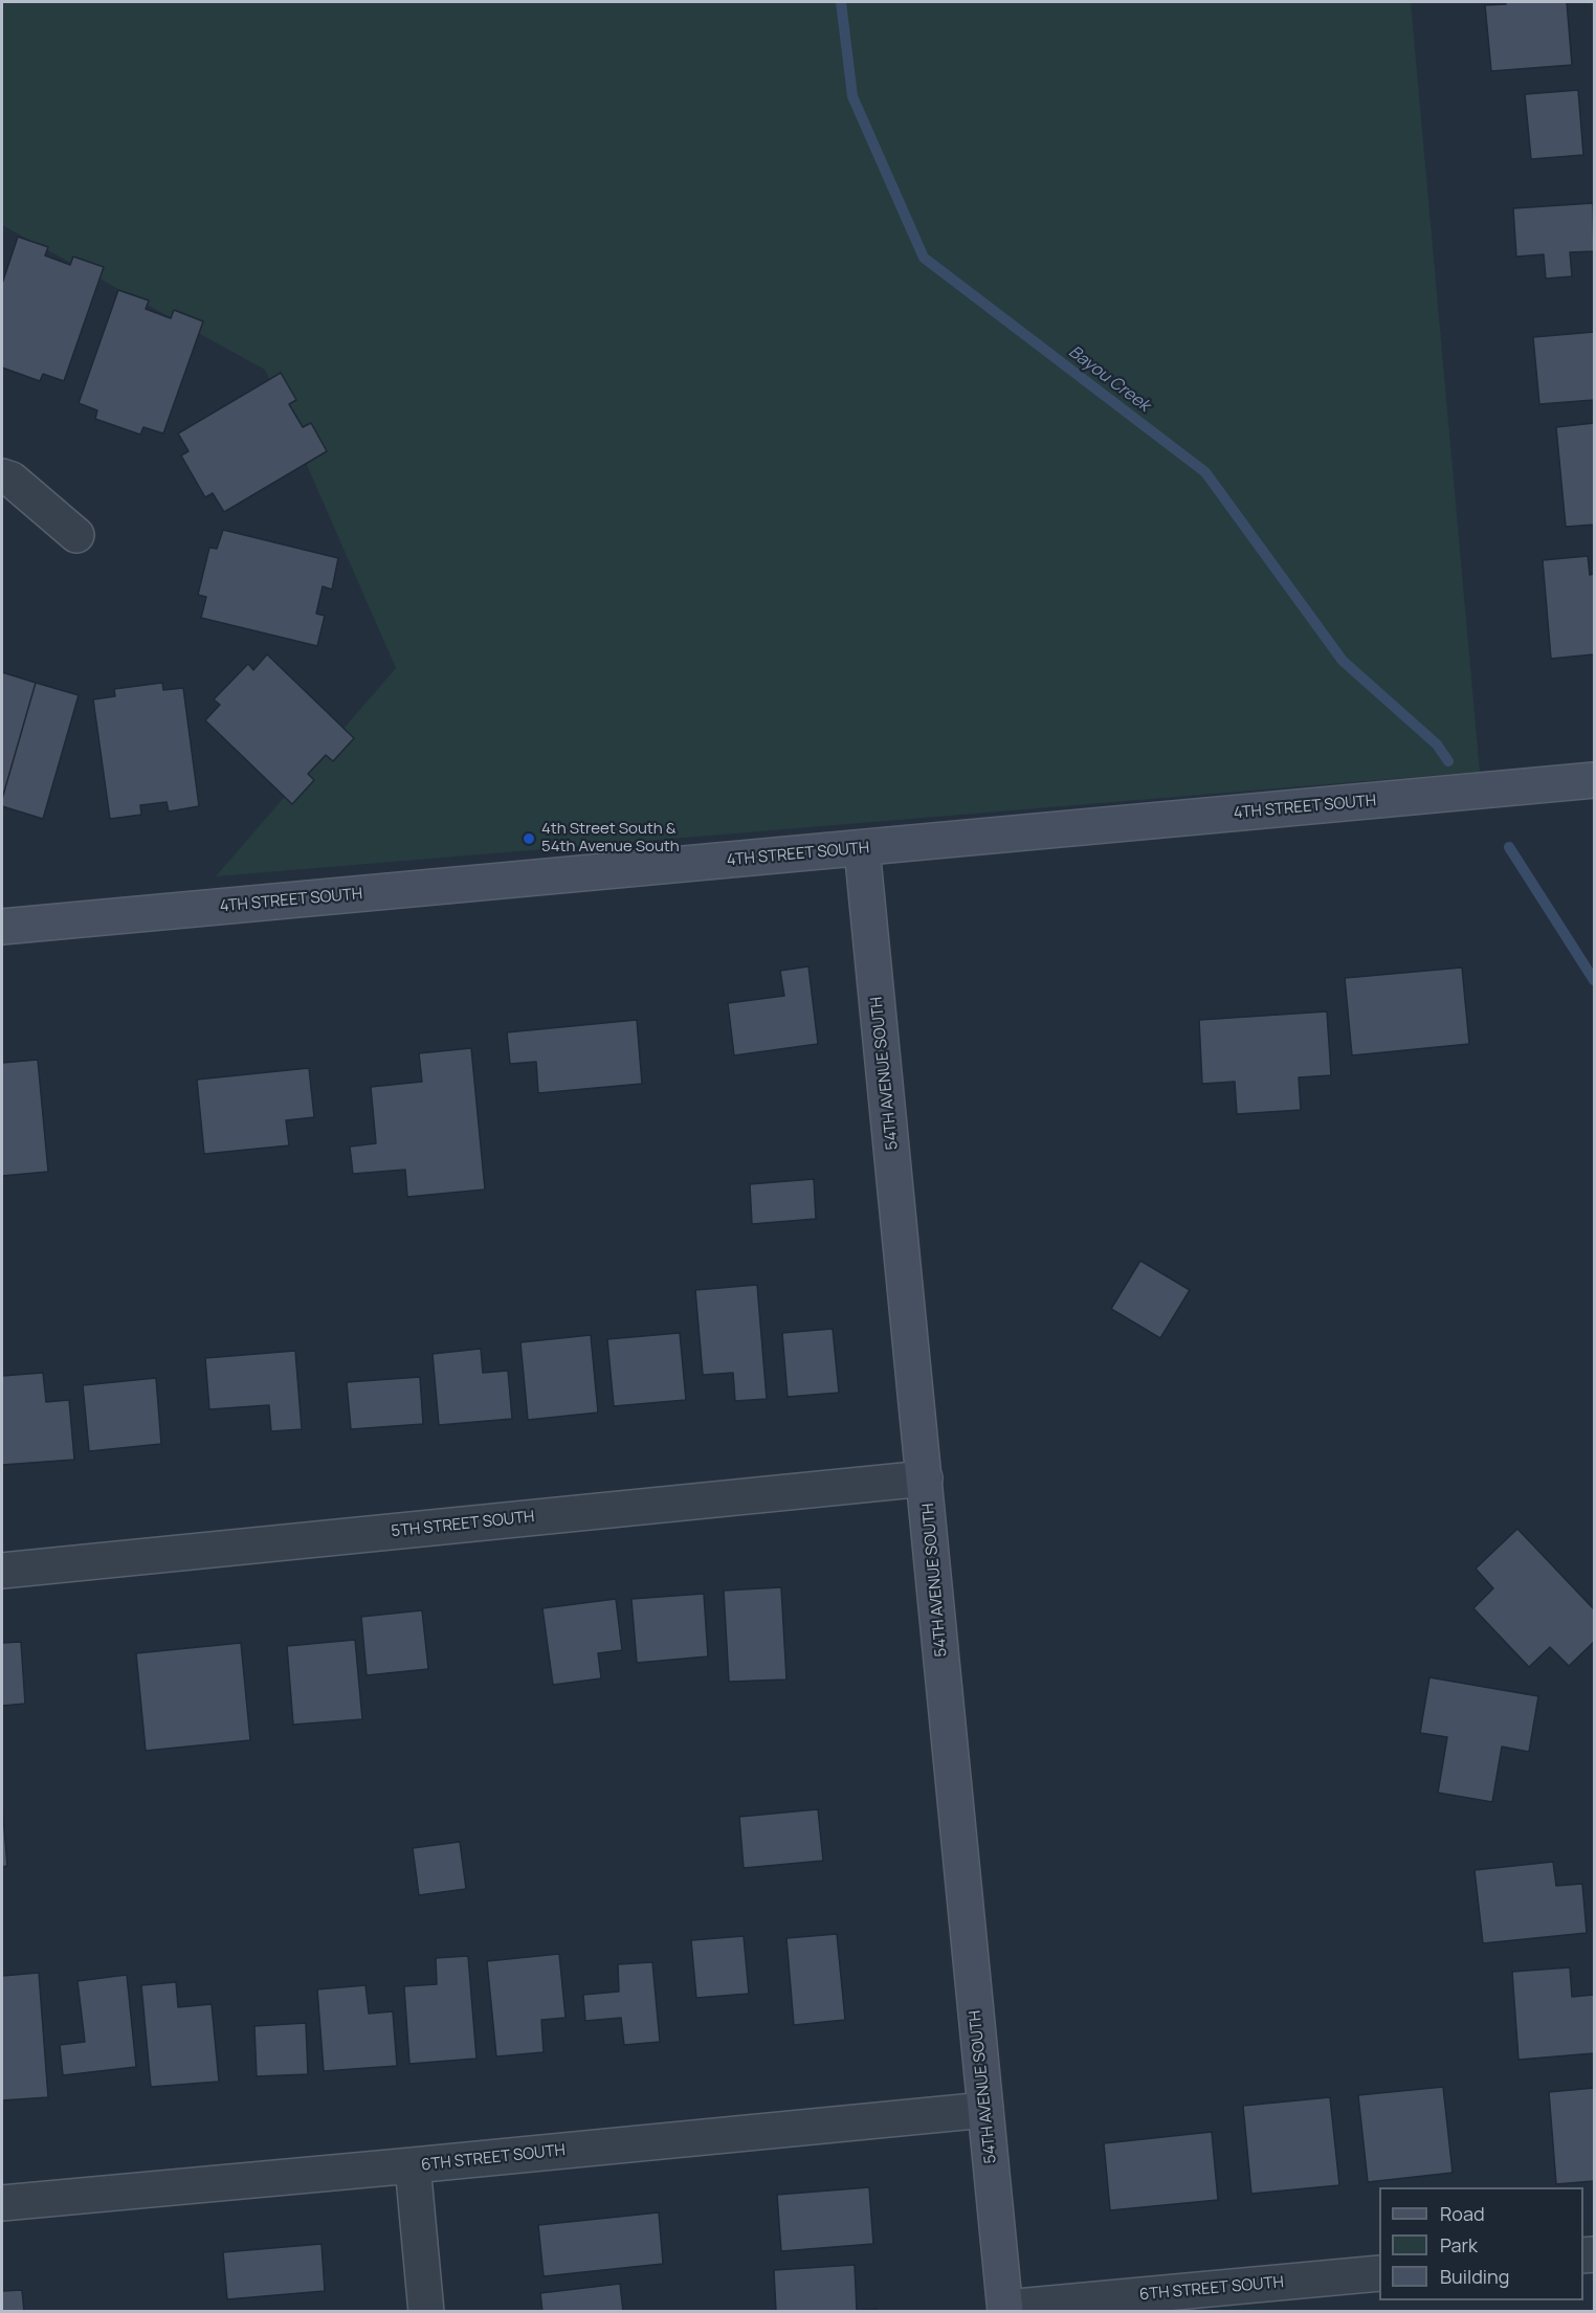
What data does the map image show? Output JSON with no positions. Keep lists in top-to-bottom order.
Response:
{
  "streets": {
    "street": [
      "4TH STREET SOUTH",
      "54TH AVENUE SOUTH",
      "5TH STREET SOUTH",
      "6TH STREET SOUTH"
    ]
  },
  "crossings": [
    ["4TH STREET SOUTH", "54TH AVENUE SOUTH"],
    ["54TH AVENUE SOUTH", "5TH STREET SOUTH"],
    ["54TH AVENUE SOUTH", "6TH STREET SOUTH"]
  ],
  "water": ["Bayou Creek"],
  "places": ["4th Street South & 54th Avenue South"],
  "legend": ["Road", "Park", "Building"]
}
